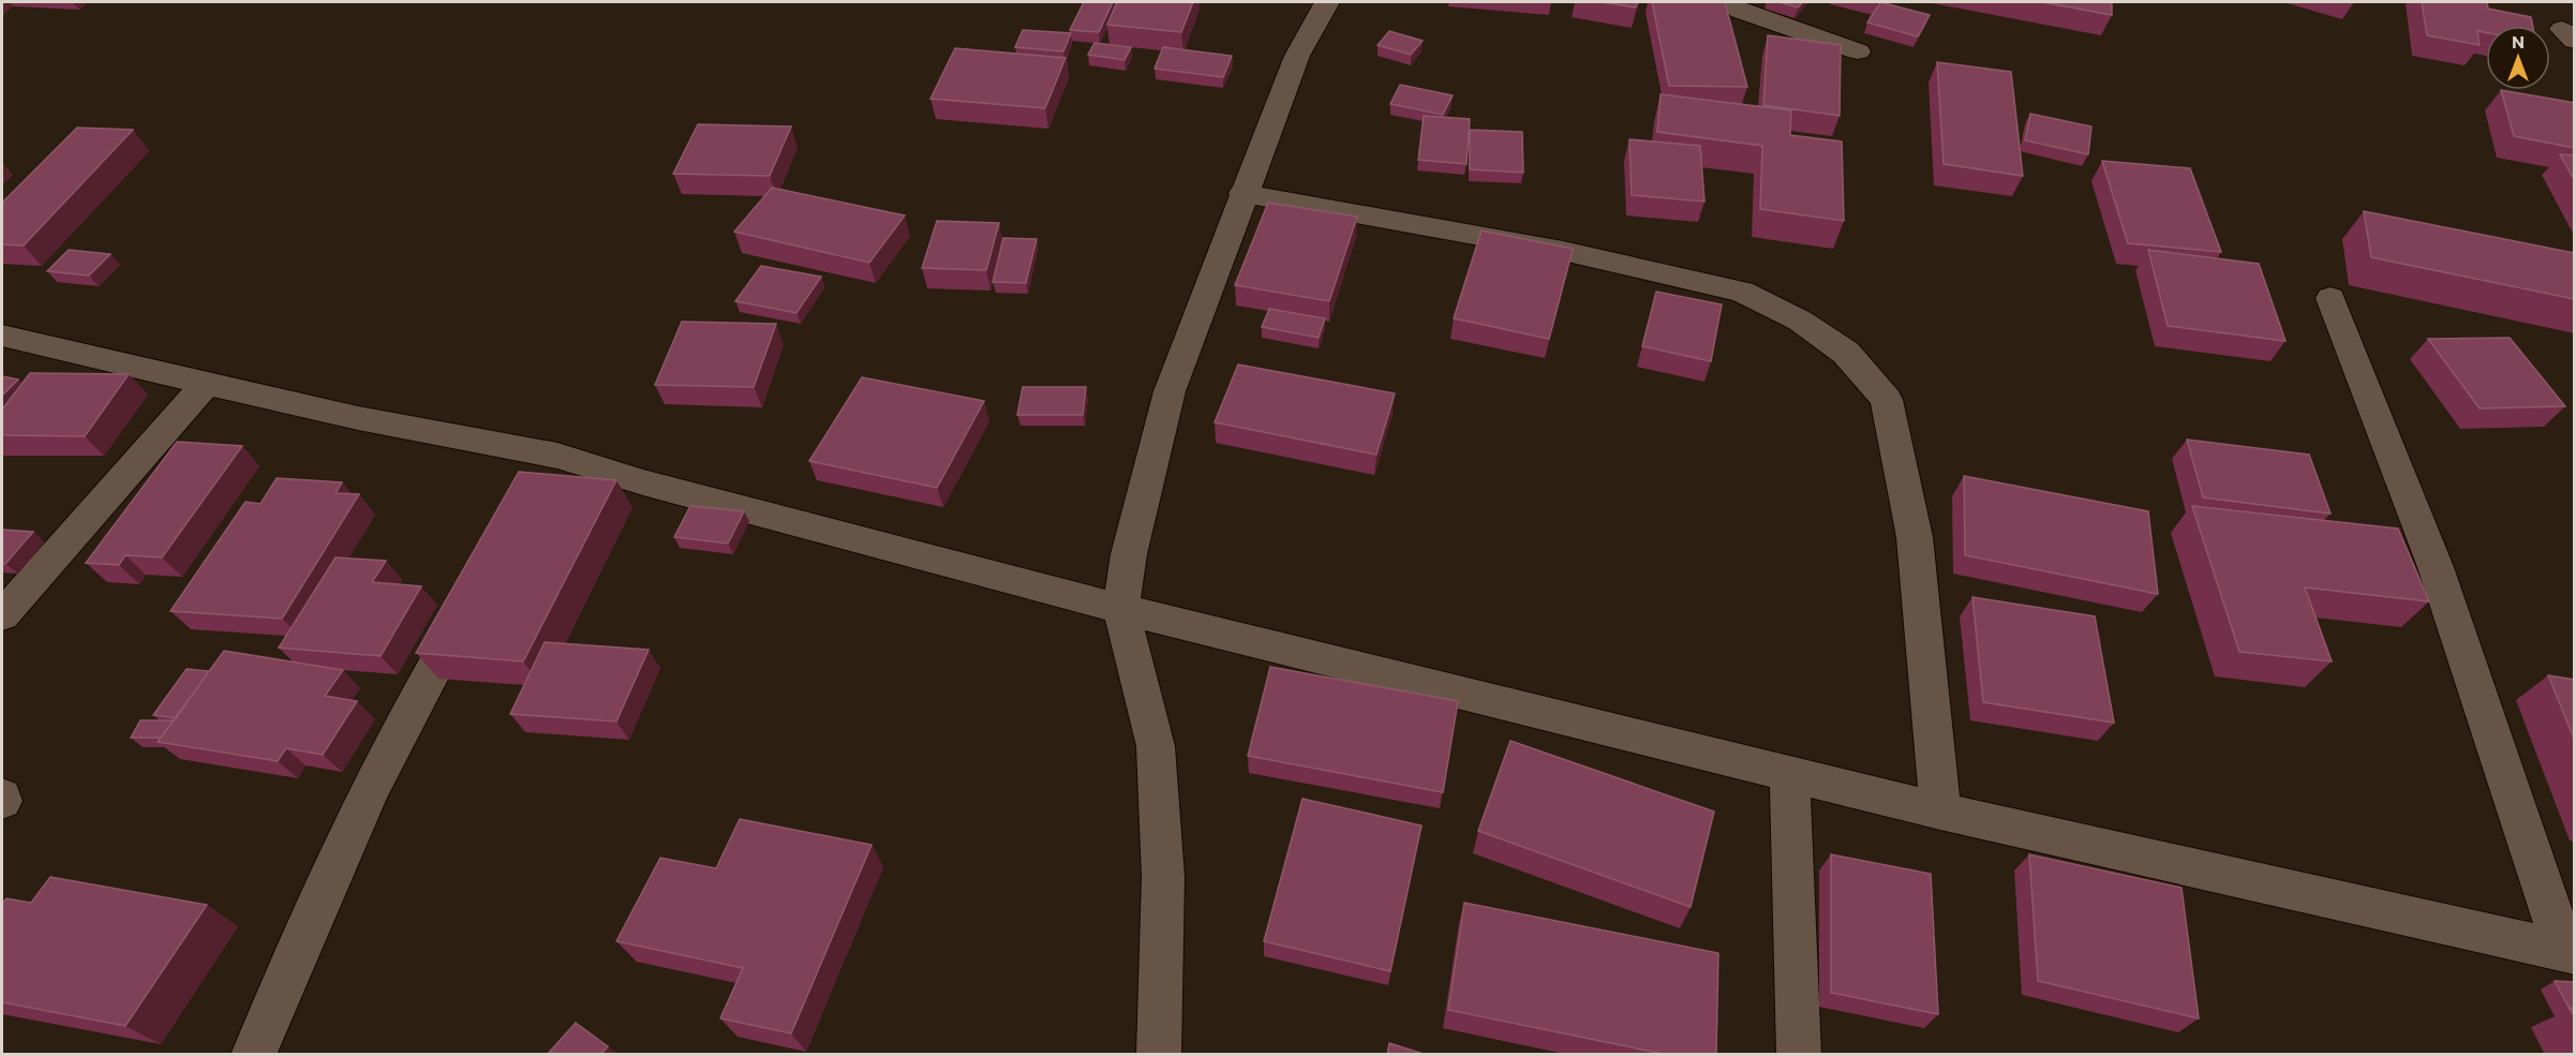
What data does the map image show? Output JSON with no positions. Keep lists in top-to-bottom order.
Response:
{
  "north": "top"
}
